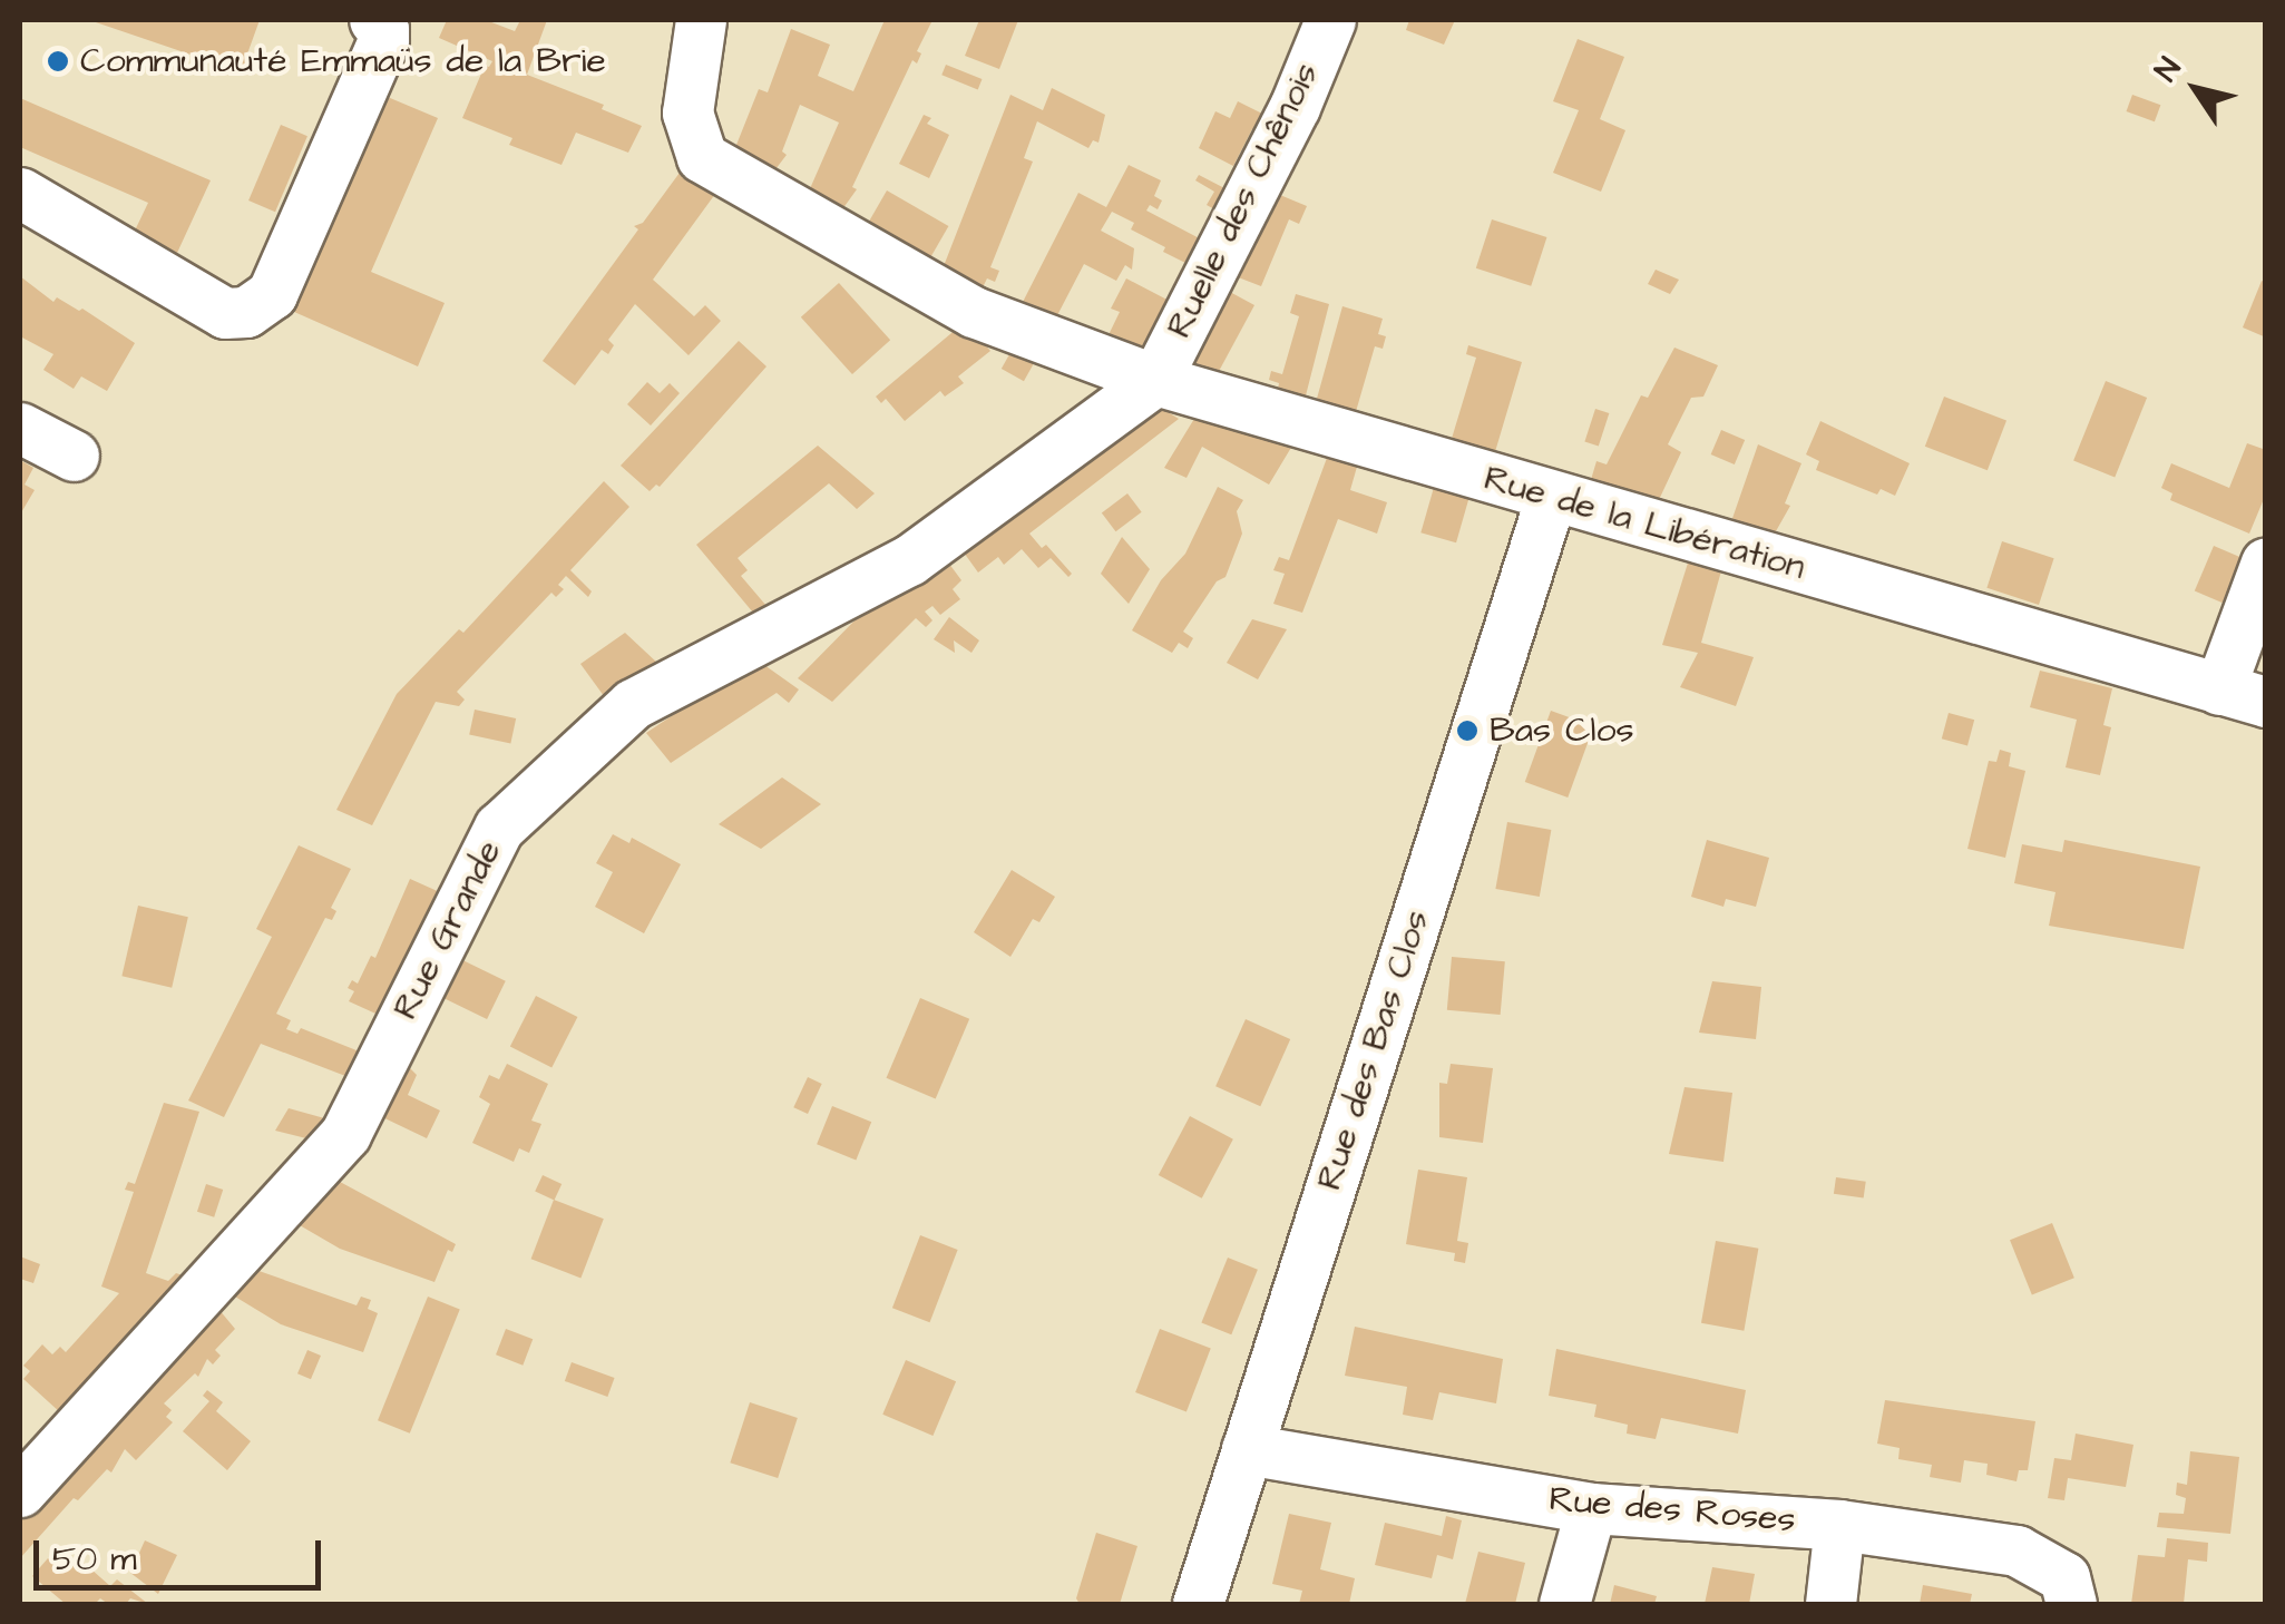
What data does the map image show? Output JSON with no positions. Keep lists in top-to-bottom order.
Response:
{
  "streets": {
    "street": [
      "Ruelle des Chênois",
      "Rue de la Libération",
      "Rue Grande",
      "Rue des Bas Clos",
      "Rue des Roses"
    ]
  },
  "crossings": [
    ["Ruelle des Chênois", "Rue de la Libération"],
    ["Ruelle des Chênois", "Rue Grande"],
    ["Rue de la Libération", "Rue Grande"],
    ["Rue de la Libération", "Rue des Bas Clos"],
    ["Rue des Bas Clos", "Rue des Roses"]
  ],
  "places": ["Communauté Emmaüs de la Brie", "Bas Clos"],
  "scale_bar": "50 m",
  "north": "top left"
}
